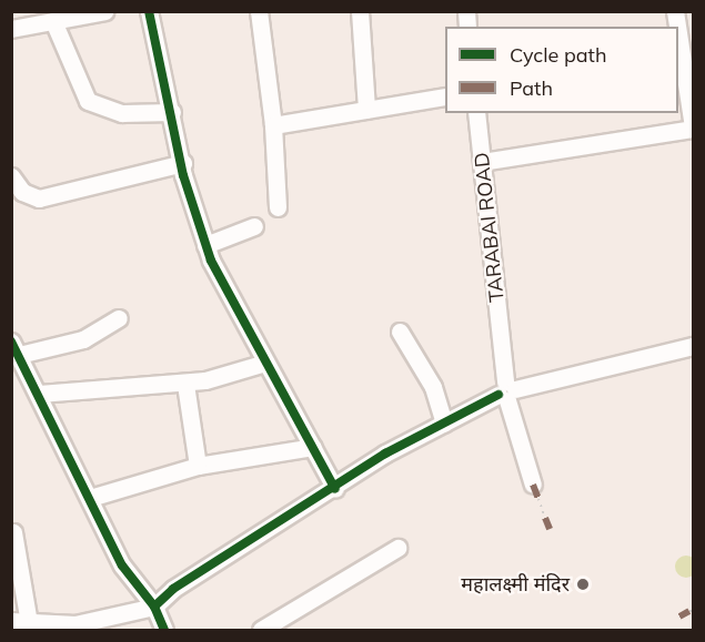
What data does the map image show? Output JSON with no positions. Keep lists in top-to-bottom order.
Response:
{
  "streets": {
    "street": ["TARABAI ROAD"]
  },
  "places": ["महालक्ष्मी मंदिर"],
  "legend": ["Cycle path", "Path"]
}
